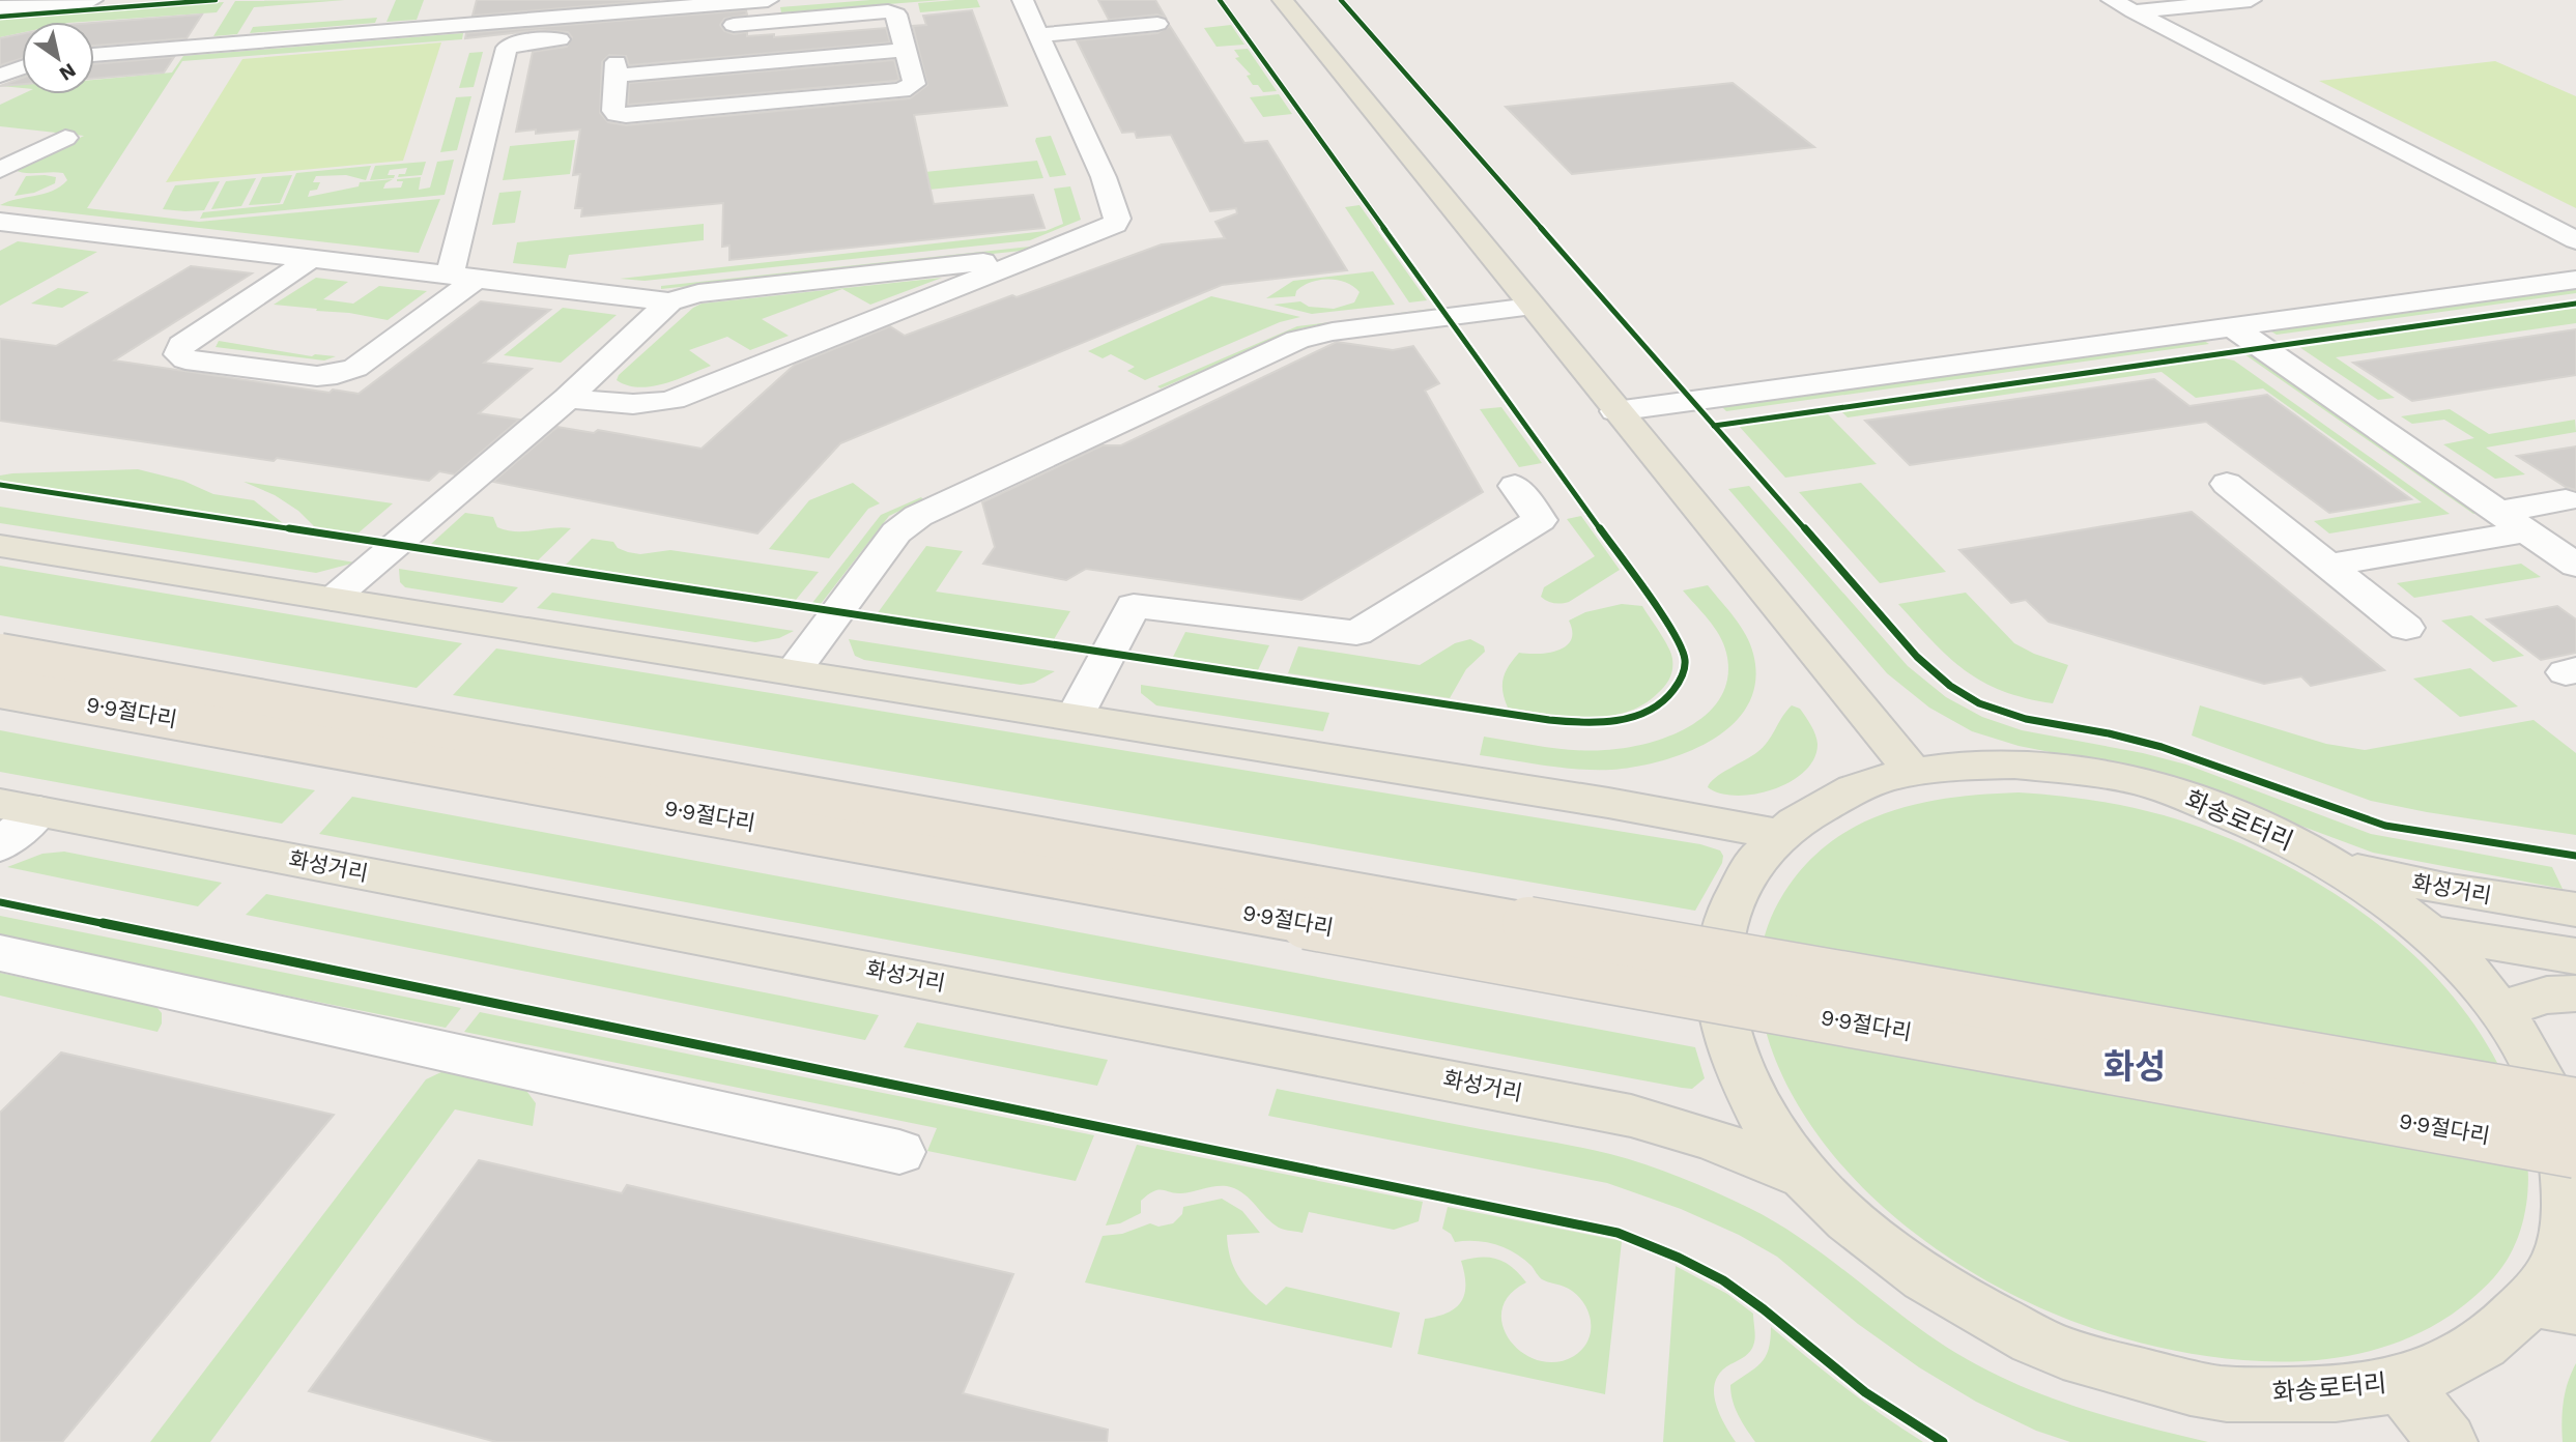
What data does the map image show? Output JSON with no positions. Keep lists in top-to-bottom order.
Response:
{
  "streets": {
    "highway": ["9·9절다리"],
    "main road": ["화송로터리", "화성거리"]
  },
  "crossings": [
    ["화송로터리", "화성거리"]
  ],
  "districts": ["화성"],
  "north": "bottom right"
}
